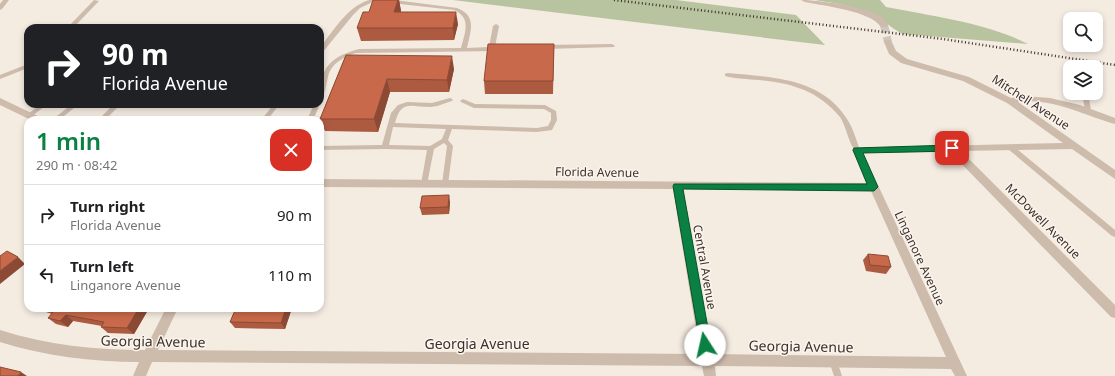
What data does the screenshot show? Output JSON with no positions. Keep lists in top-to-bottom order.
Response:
{
  "streets": {
    "street": [
      "Mitchell Avenue",
      "Florida Avenue",
      "McDowell Avenue",
      "Linganore Avenue",
      "Central Avenue",
      "Georgia Avenue"
    ]
  },
  "crossings": [
    ["Florida Avenue", "Linganore Avenue"],
    ["Florida Avenue", "Central Avenue"],
    ["Linganore Avenue", "Georgia Avenue"],
    ["Central Avenue", "Georgia Avenue"]
  ],
  "page": {
    "turn": ["90 m", "Florida Avenue"],
    "heading": ["1 min", "290 m · 08:42"],
    "list": [
      {
        "name": "Turn right",
        "note": "Florida Avenue",
        "value": "90 m"
      },
      {
        "name": "Turn left",
        "note": "Linganore Avenue",
        "value": "110 m"
      }
    ]
  }
}
